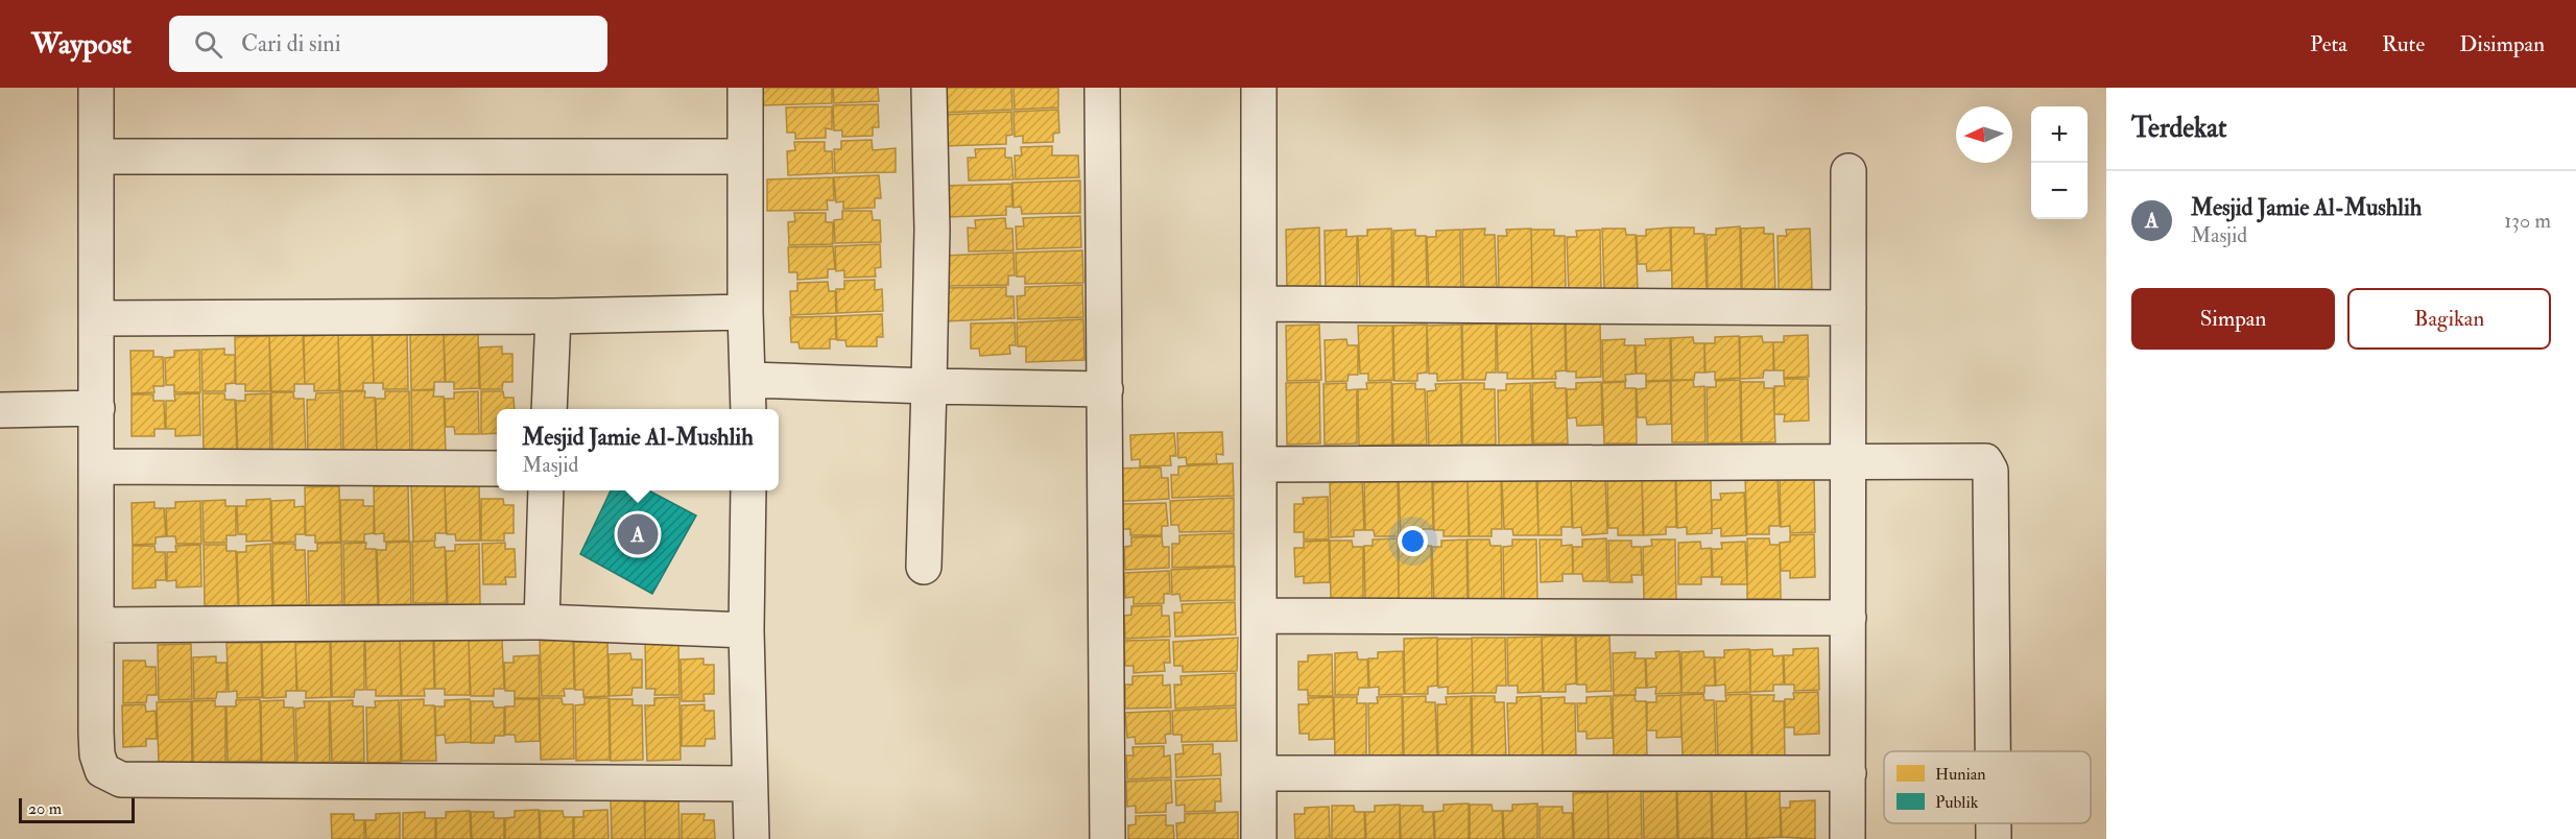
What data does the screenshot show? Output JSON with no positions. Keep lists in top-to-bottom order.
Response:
{
  "legend": ["Hunian", "Publik"],
  "scale_bar": "20 m",
  "north": "left",
  "page": {
    "header": "Waypost",
    "search": "Cari di sini",
    "nav": ["Peta", "Rute", "Disimpan"],
    "heading": "Terdekat",
    "map_buttons": ["+", "−"],
    "list": [
      {
        "mark": "A",
        "name": "Mesjid Jamie Al-Mushlih",
        "note": "Masjid",
        "value": "130 m"
      }
    ],
    "buttons": ["Simpan", "Bagikan"],
    "popup": ["Mesjid Jamie Al-Mushlih", "Masjid"],
    "pins": "A",
    "scale": "20 m"
  }
}
